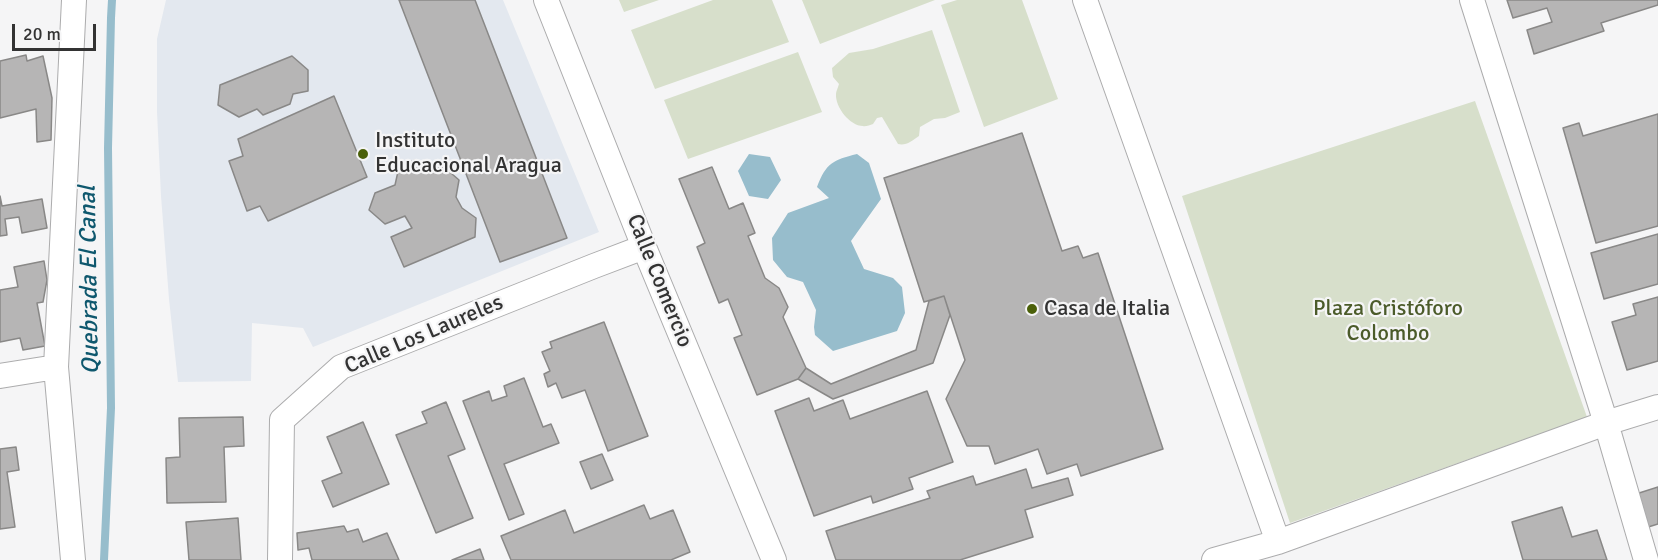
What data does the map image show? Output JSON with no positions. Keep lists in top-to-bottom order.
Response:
{
  "streets": {
    "street": ["Calle Comercio", "Calle Los Laureles"]
  },
  "crossings": [
    ["Calle Comercio", "Calle Los Laureles"]
  ],
  "water": ["Quebrada El Canal"],
  "parks": ["Plaza Cristóforo Colombo"],
  "places": ["Instituto Educacional Aragua", "Casa de Italia"],
  "scale_bar": "20 m"
}
